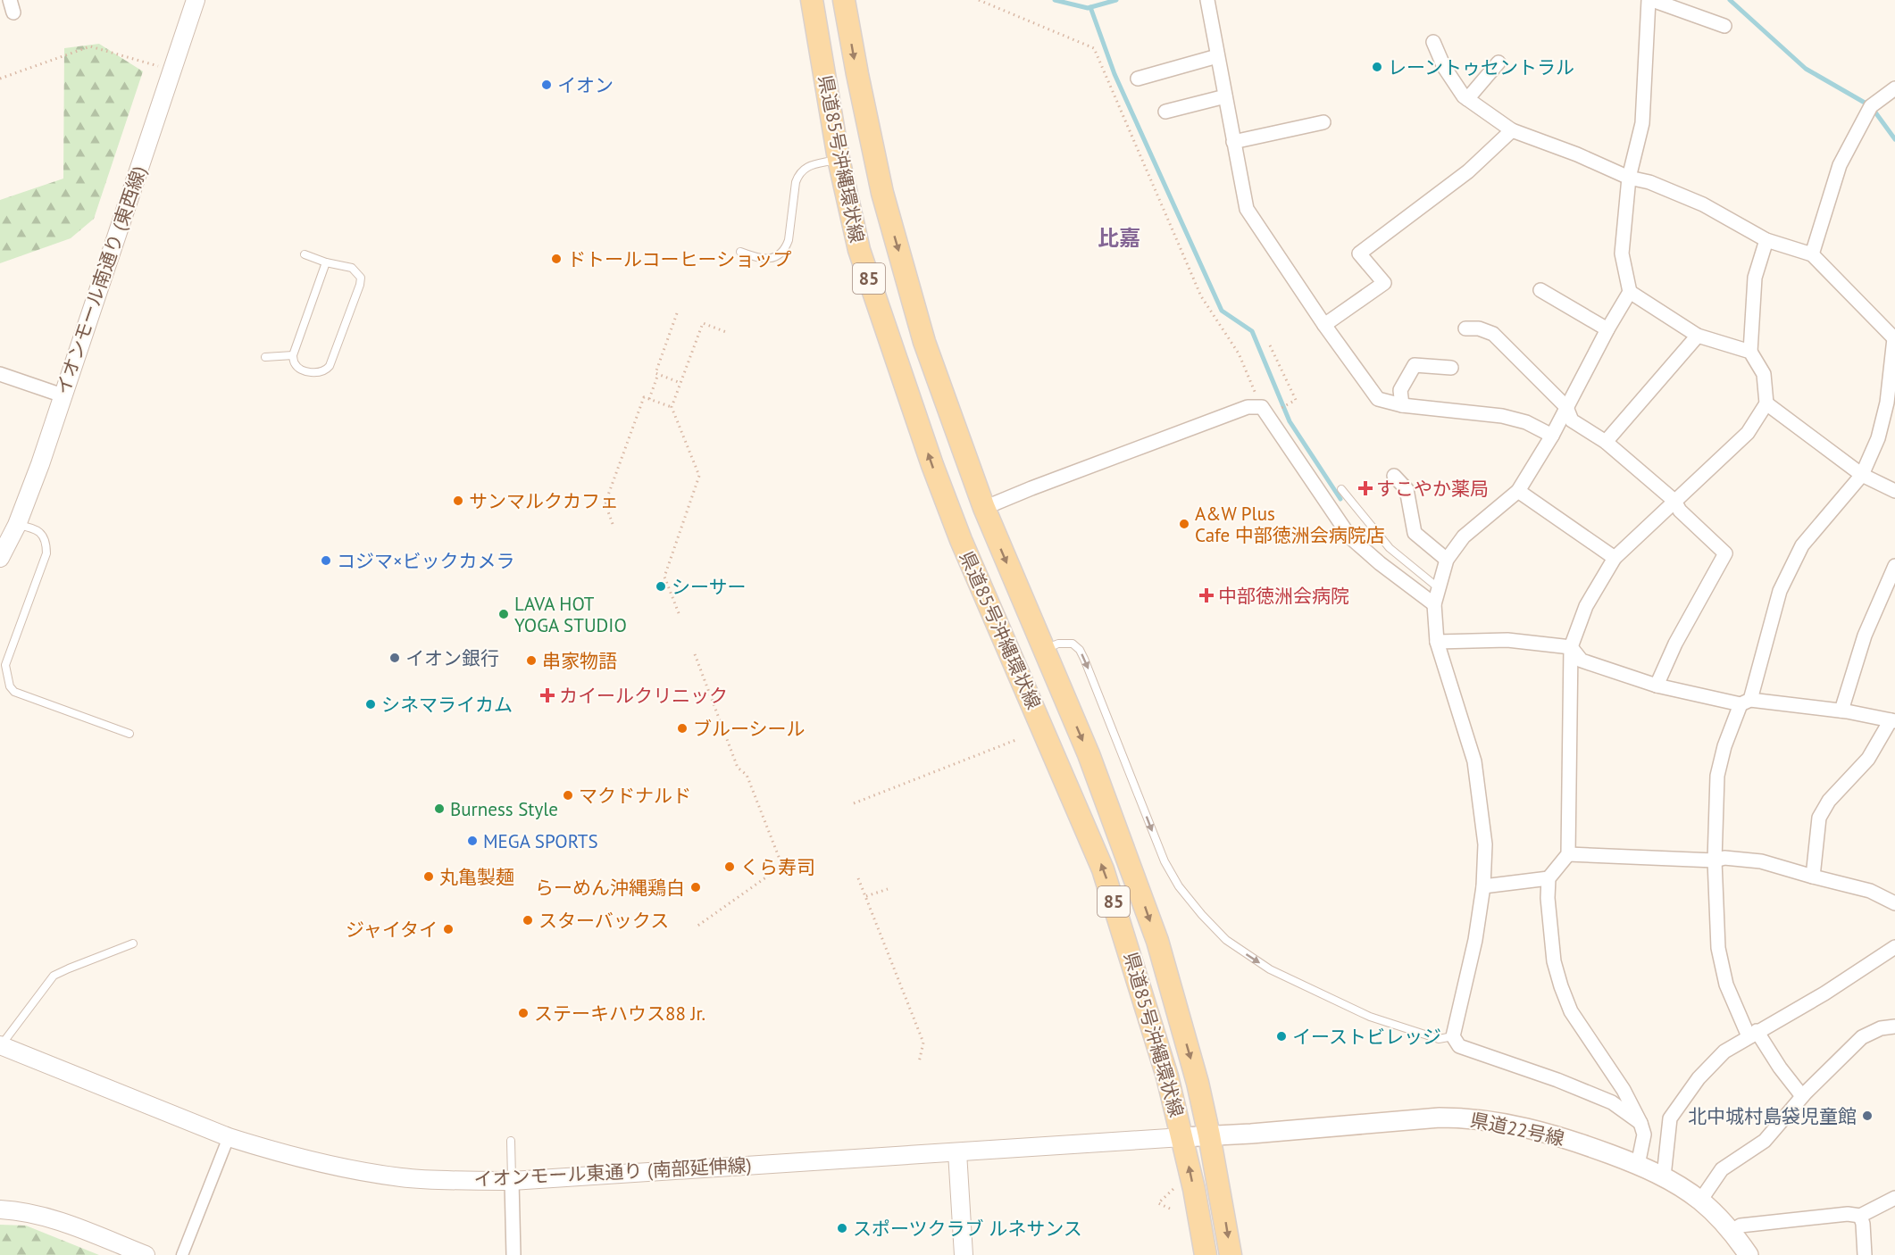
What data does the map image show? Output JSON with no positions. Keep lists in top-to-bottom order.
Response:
{
  "streets": {
    "main road": ["県道85号沖縄環状線", "85", "県道22号線"],
    "street": ["イオンモール南通り (東西線)", "イオンモール東通り (南部延伸線)"]
  },
  "crossings": [
    ["県道85号沖縄環状線", "県道22号線"],
    ["県道85号沖縄環状線", "イオンモール東通り (南部延伸線)"],
    ["県道22号線", "イオンモール東通り (南部延伸線)"]
  ],
  "districts": ["比嘉"],
  "places": {
    "other": [
      "レーントゥセントラル",
      "イオン",
      "ドトールコーヒーショップ",
      "サンマルクカフェ",
      "A&W Plus Cafe 中部徳洲会病院店",
      "コジマ×ビックカメラ",
      "シーサー",
      "LAVA HOT YOGA STUDIO",
      "イオン銀行",
      "串家物語",
      "シネマライカム",
      "ブルーシール",
      "マクドナルド",
      "Burness Style",
      "MEGA SPORTS",
      "くら寿司",
      "丸亀製麺",
      "らーめん沖縄鶏白",
      "スターバックス",
      "ジャイタイ",
      "ステーキハウス88 Jr.",
      "イーストビレッジ",
      "北中城村島袋児童館",
      "スポーツクラブ ルネサンス"
    ],
    "health": ["すこやか薬局", "中部徳洲会病院", "カイールクリニック"]
  }
}
